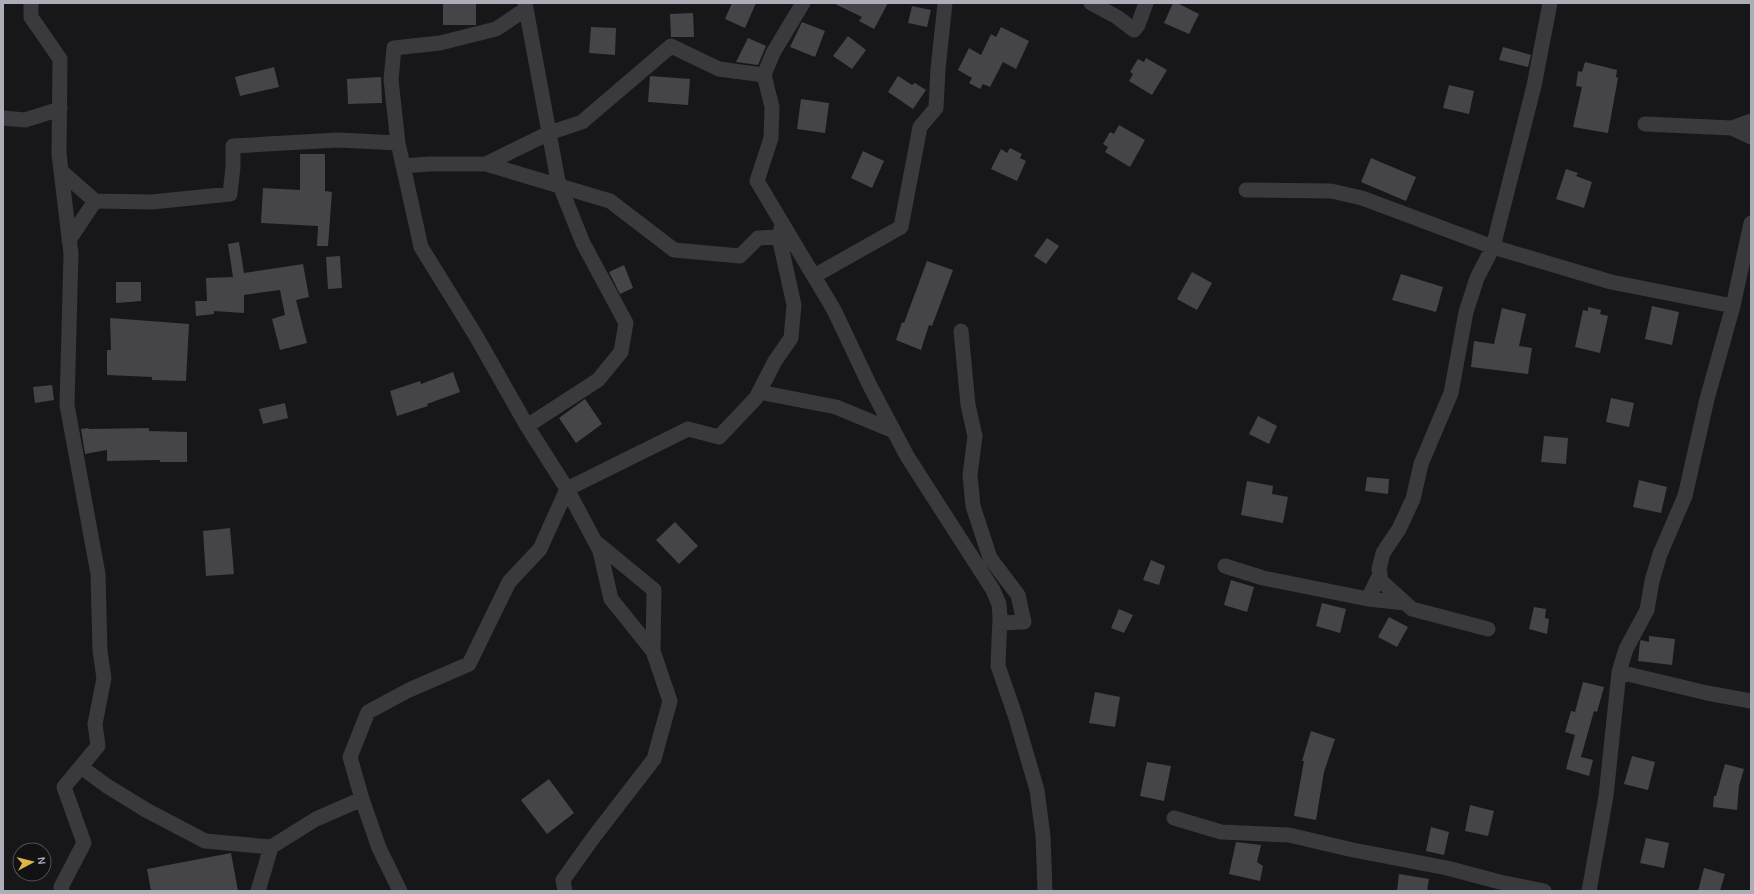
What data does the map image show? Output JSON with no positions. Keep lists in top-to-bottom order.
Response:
{
  "north": "right"
}
